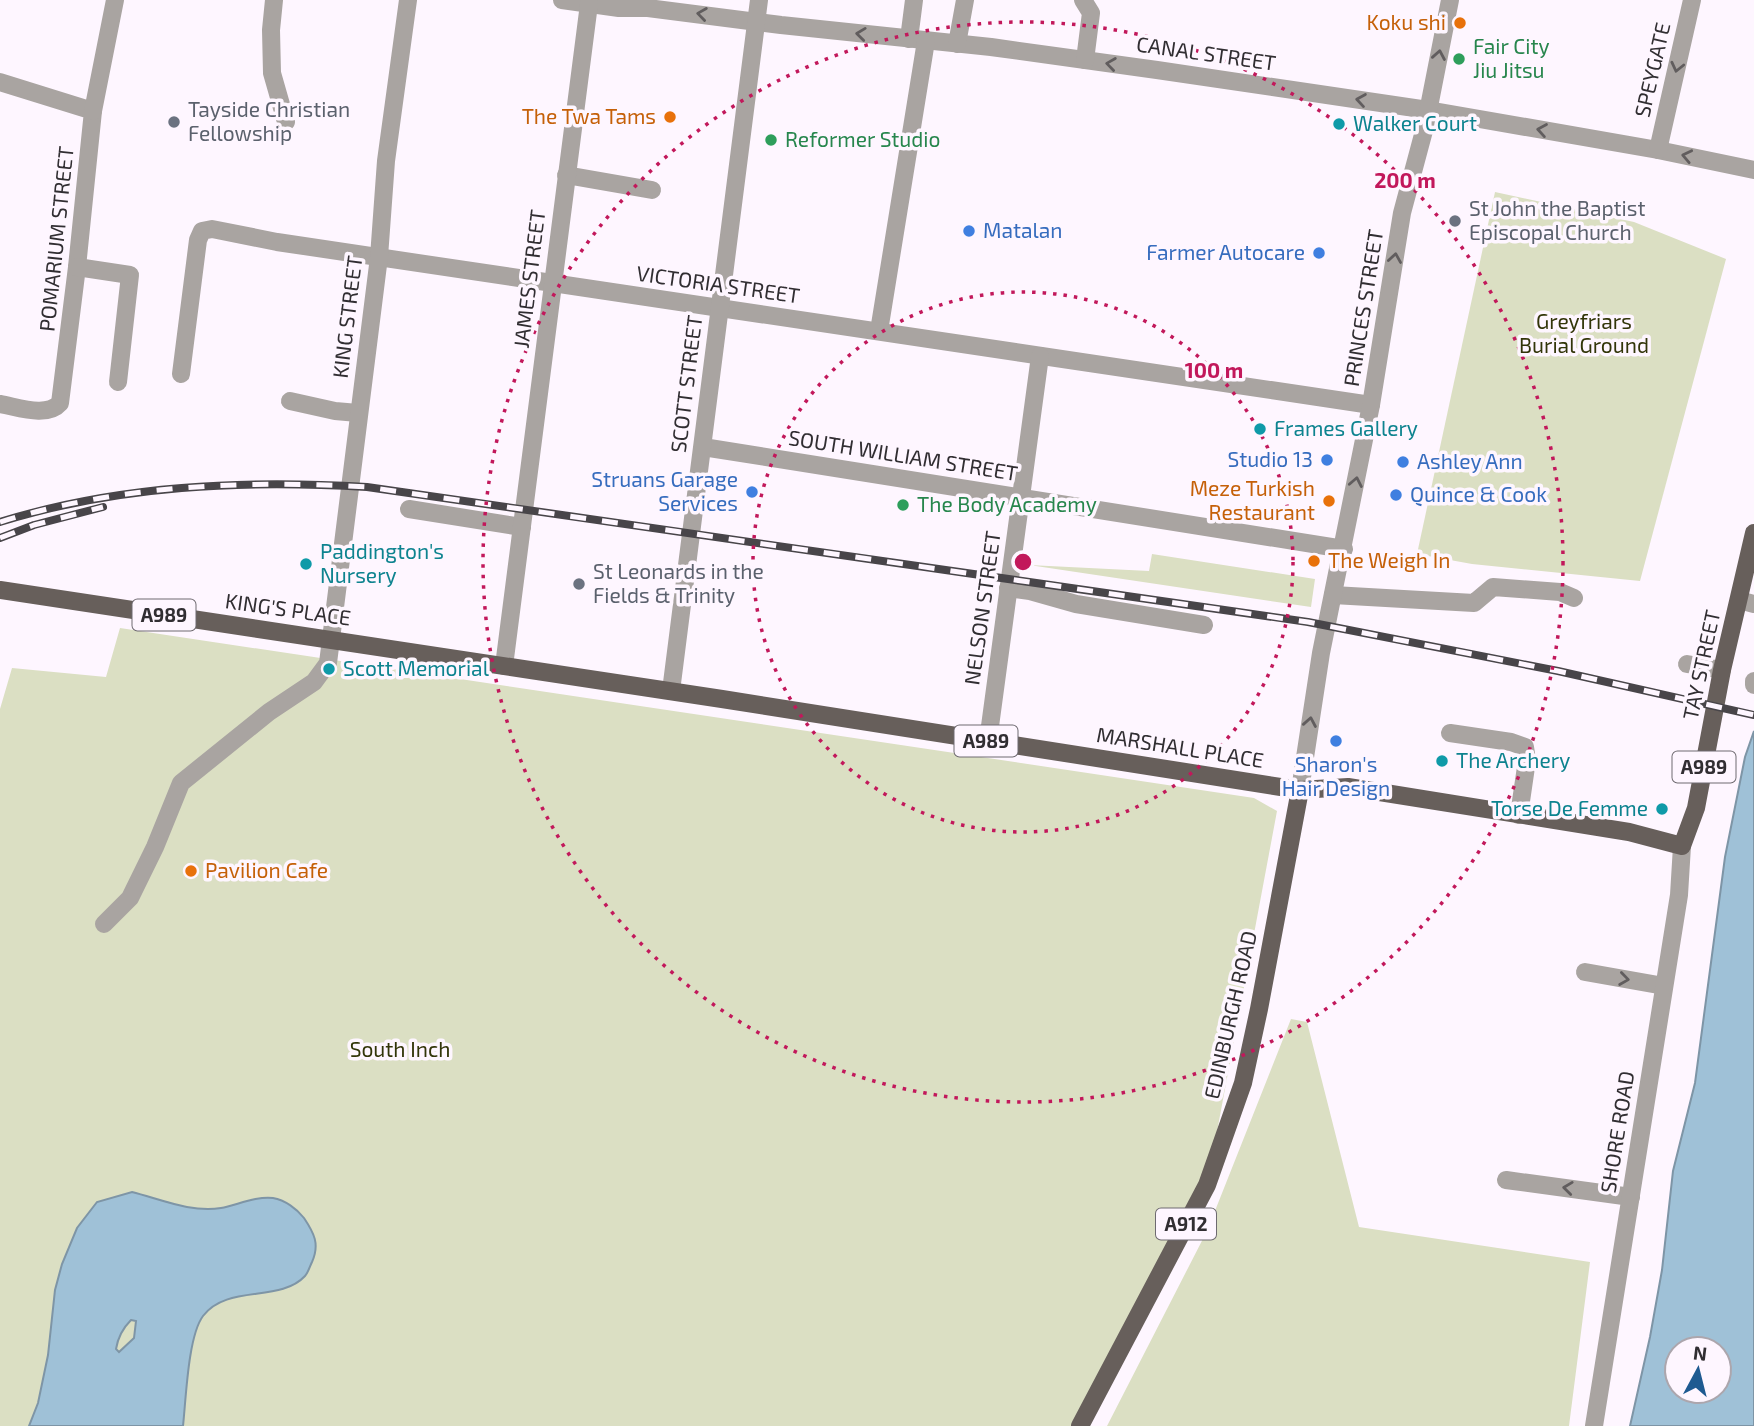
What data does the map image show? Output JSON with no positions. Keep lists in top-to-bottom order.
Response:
{
  "streets": {
    "main road": [
      "KING'S PLACE",
      "A989",
      "TAY STREET",
      "MARSHALL PLACE",
      "EDINBURGH ROAD",
      "A912"
    ],
    "street": [
      "CANAL STREET",
      "SPEYGATE",
      "POMARIUM STREET",
      "JAMES STREET",
      "VICTORIA STREET",
      "PRINCES STREET",
      "KING STREET",
      "SCOTT STREET",
      "SOUTH WILLIAM STREET",
      "NELSON STREET",
      "SHORE ROAD"
    ]
  },
  "crossings": [
    ["CANAL STREET", "SPEYGATE"],
    ["CANAL STREET", "JAMES STREET"],
    ["CANAL STREET", "PRINCES STREET"],
    ["CANAL STREET", "SCOTT STREET"],
    ["JAMES STREET", "VICTORIA STREET"],
    ["JAMES STREET", "KING'S PLACE"],
    ["JAMES STREET", "A989"],
    ["VICTORIA STREET", "PRINCES STREET"],
    ["VICTORIA STREET", "KING STREET"],
    ["VICTORIA STREET", "SCOTT STREET"],
    ["VICTORIA STREET", "NELSON STREET"],
    ["PRINCES STREET", "SOUTH WILLIAM STREET"],
    ["PRINCES STREET", "MARSHALL PLACE"],
    ["PRINCES STREET", "EDINBURGH ROAD"],
    ["KING STREET", "KING'S PLACE"],
    ["SCOTT STREET", "SOUTH WILLIAM STREET"],
    ["SCOTT STREET", "A989"],
    ["SCOTT STREET", "MARSHALL PLACE"],
    ["SOUTH WILLIAM STREET", "NELSON STREET"],
    ["NELSON STREET", "MARSHALL PLACE"],
    ["KING'S PLACE", "A989"],
    ["A989", "MARSHALL PLACE"],
    ["TAY STREET", "MARSHALL PLACE"],
    ["TAY STREET", "SHORE ROAD"],
    ["MARSHALL PLACE", "EDINBURGH ROAD"],
    ["MARSHALL PLACE", "SHORE ROAD"]
  ],
  "one_way": ["CANAL STREET", "SPEYGATE", "PRINCES STREET"],
  "parks": ["Greyfriars Burial Ground", "South Inch"],
  "places": [
    "Koku shi",
    "Fair City Jiu Jitsu",
    "The Twa Tams",
    "Tayside Christian Fellowship",
    "Walker Court",
    "Reformer Studio",
    "St John the Baptist Episcopal Church",
    "Matalan",
    "Farmer Autocare",
    "Frames Gallery",
    "Studio 13",
    "Ashley Ann",
    "Struans Garage Services",
    "Quince & Cook",
    "Meze Turkish Restaurant",
    "The Body Academy",
    "The Weigh In",
    "Paddington's Nursery",
    "St Leonards in the Fields & Trinity",
    "Scott Memorial",
    "Sharon's Hair Design",
    "The Archery",
    "Torse De Femme",
    "Pavilion Cafe"
  ],
  "north": "top",
  "rings": ["200 m", "100 m"]
}
